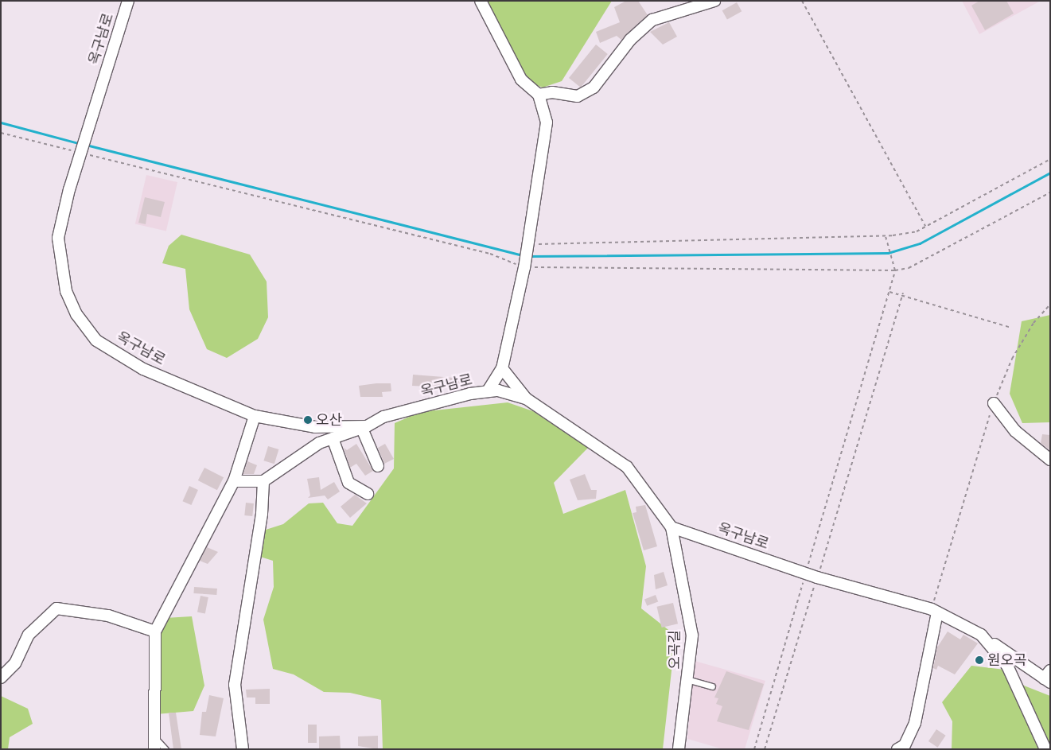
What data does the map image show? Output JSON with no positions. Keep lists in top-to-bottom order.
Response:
{
  "streets": {
    "street": ["옥구남로", "오곡길"]
  },
  "crossings": [
    ["옥구남로", "오곡길"]
  ],
  "places": ["오산", "원오곡"]
}
